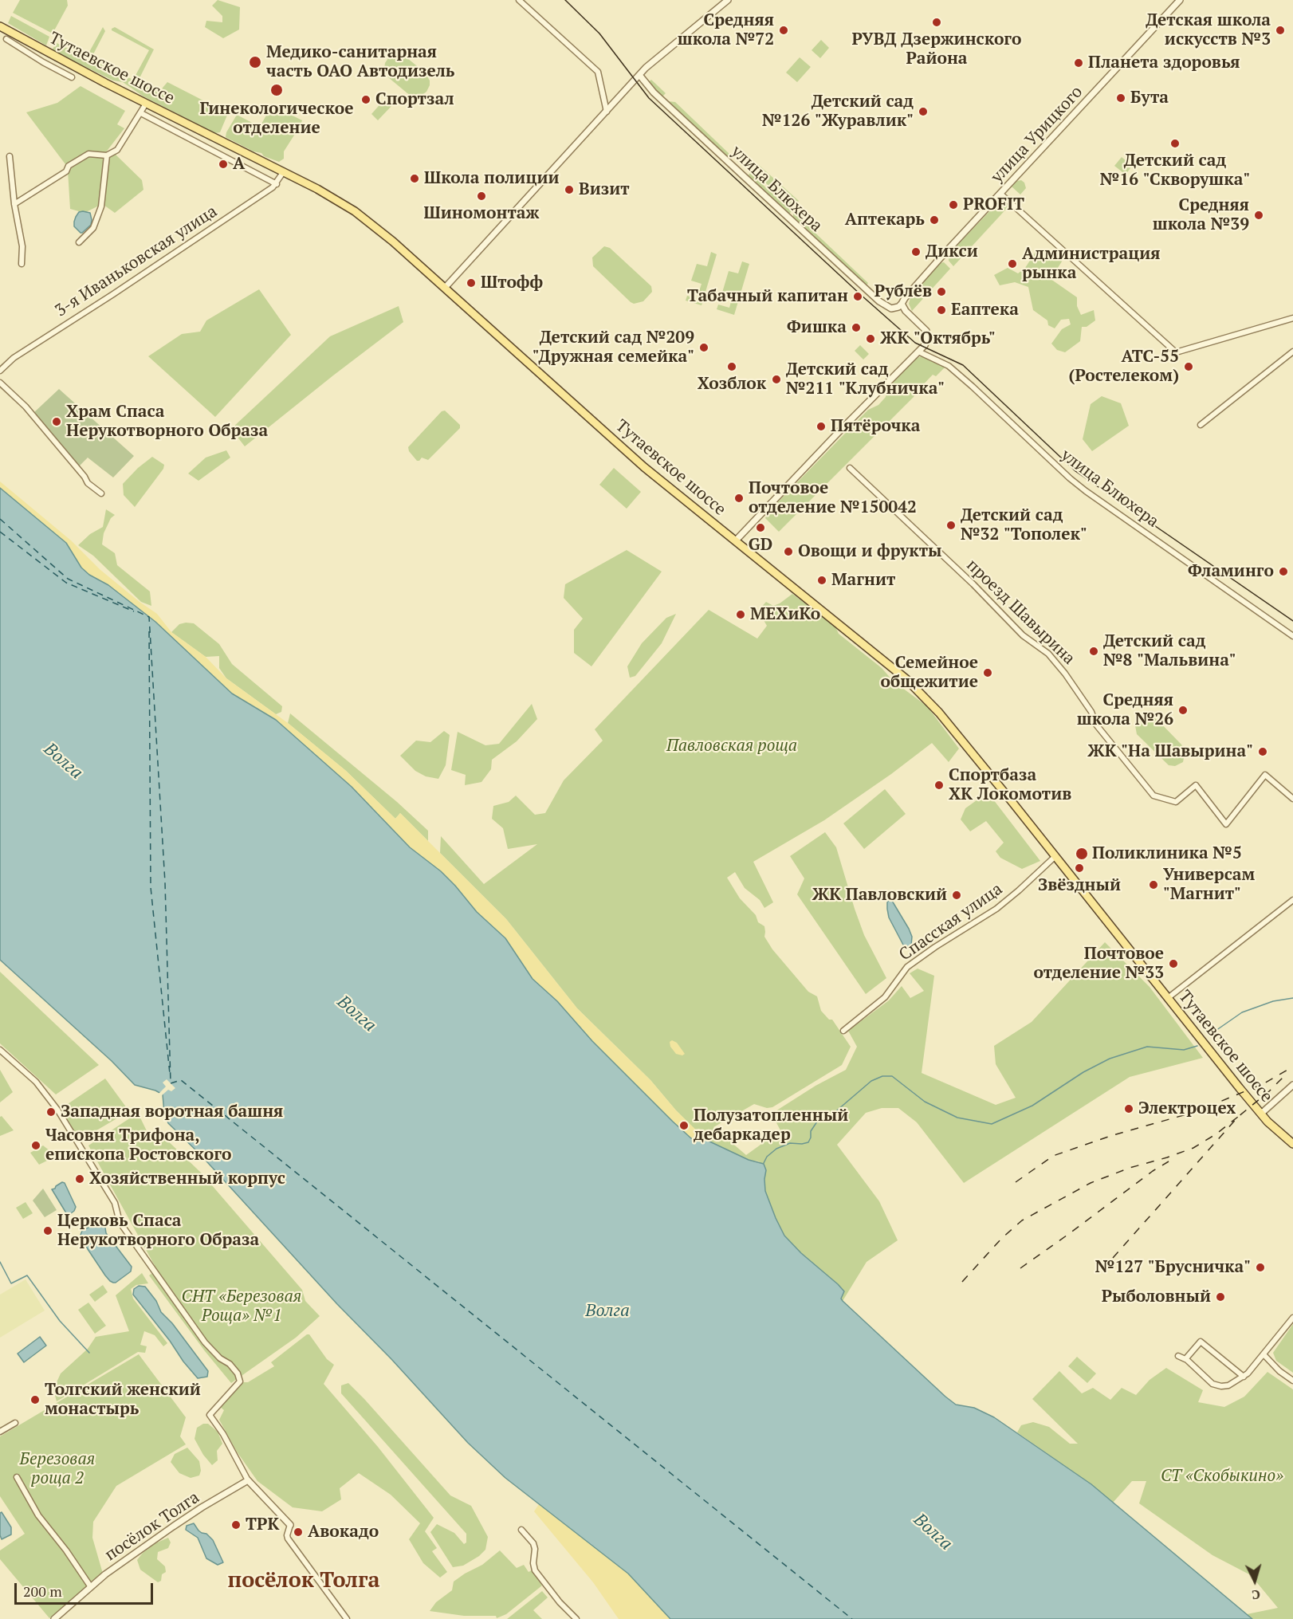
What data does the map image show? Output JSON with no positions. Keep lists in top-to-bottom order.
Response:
{
  "streets": {
    "main road": ["Тутаевское шоссе"],
    "street": [
      "улица Урицкого",
      "улица Блюхера",
      "3-я Иваньковская улица",
      "проезд Шавырина",
      "Спасская улица",
      "посёлок Толга"
    ]
  },
  "crossings": [
    ["Тутаевское шоссе", "3-я Иваньковская улица"],
    ["Тутаевское шоссе", "Спасская улица"],
    ["улица Урицкого", "улица Блюхера"]
  ],
  "districts": ["посёлок Толга"],
  "water": ["Волга"],
  "parks": [
    "Павловская роща",
    "СНТ «Березовая Роща» №1",
    "Березовая роща 2",
    "СТ «Скобыкино»"
  ],
  "places": [
    "РУВД Дзержинского Района",
    "Средняя школа №72",
    "Детская школа искусств №3",
    "Медико-санитарная часть ОАО Автодизель",
    "Планета здоровья",
    "Гинекологическое отделение",
    "Бута",
    "Спортзал",
    "Детский сад №126 \"Журавлик\"",
    "Детский сад №16 \"Скворушка\"",
    "А",
    "Школа полиции",
    "Визит",
    "Шиномонтаж",
    "PROFIT",
    "Средняя школа №39",
    "Аптекарь",
    "Дикси",
    "Администрация рынка",
    "Штофф",
    "Рублёв",
    "Табачный капитан",
    "Еаптека",
    "Фишка",
    "ЖК \"Октябрь\"",
    "Детский сад №209 \"Дружная семейка\"",
    "Хозблок",
    "АТС-55 (Ростелеком)",
    "Детский сад №211 \"Клубничка\"",
    "Храм Спаса Нерукотворного Образа",
    "Пятёрочка",
    "Почтовое отделение №150042",
    "Детский сад №32 \"Тополек\"",
    "GD",
    "Овощи и фрукты",
    "Фламинго",
    "Магнит",
    "МЕХиКо",
    "Детский сад №8 \"Мальвина\"",
    "Семейное общежитие",
    "Средняя школа №26",
    "ЖК \"На Шавырина\"",
    "Спортбаза ХК Локомотив",
    "Поликлиника №5",
    "Звёздный",
    "Универсам \"Магнит\"",
    "ЖК Павловский",
    "Почтовое отделение №33",
    "Электроцех",
    "Западная воротная башня",
    "Полузатопленный дебаркадер",
    "Часовня Трифона, епископа Ростовского",
    "Хозяйственный корпус",
    "Церковь Спаса Нерукотворного Образа",
    "№127 \"Брусничка\"",
    "Рыболовный",
    "Толгский женский монастырь",
    "ТРК",
    "Авокадо"
  ],
  "scale_bar": "200 m",
  "north": "bottom"
}
